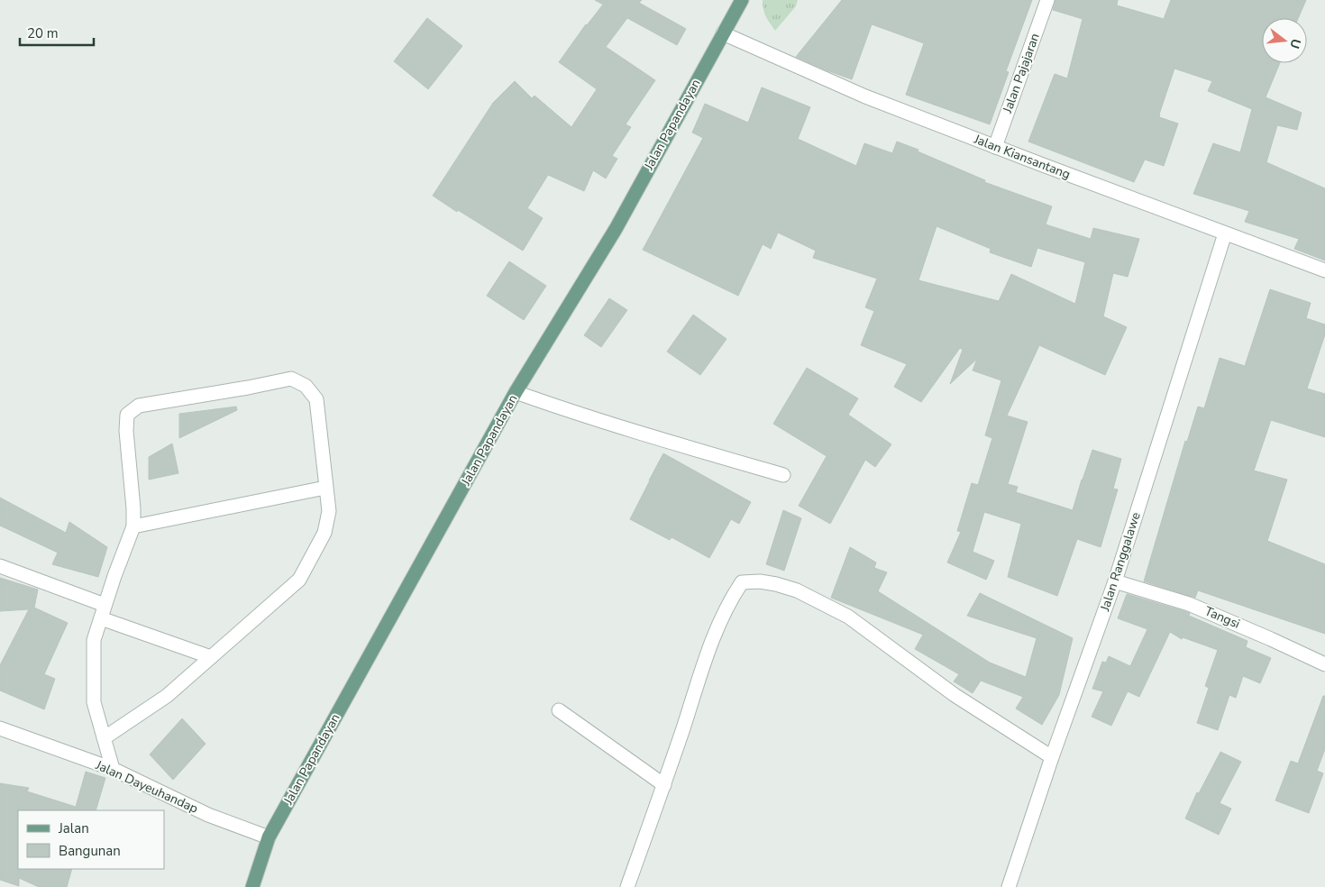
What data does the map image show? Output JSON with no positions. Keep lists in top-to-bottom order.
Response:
{
  "streets": {
    "main road": ["Jalan Papandayan"],
    "street": [
      "Jalan Pajajaran",
      "Jalan Kiansantang",
      "Jalan Ranggalawe",
      "Tangsi",
      "Jalan Dayeuhandap"
    ]
  },
  "crossings": [
    ["Jalan Pajajaran", "Jalan Kiansantang"],
    ["Jalan Papandayan", "Jalan Kiansantang"],
    ["Jalan Papandayan", "Jalan Dayeuhandap"],
    ["Jalan Kiansantang", "Jalan Ranggalawe"],
    ["Jalan Ranggalawe", "Tangsi"]
  ],
  "legend": ["Jalan", "Bangunan"],
  "scale_bar": "20 m",
  "north": "right"
}
